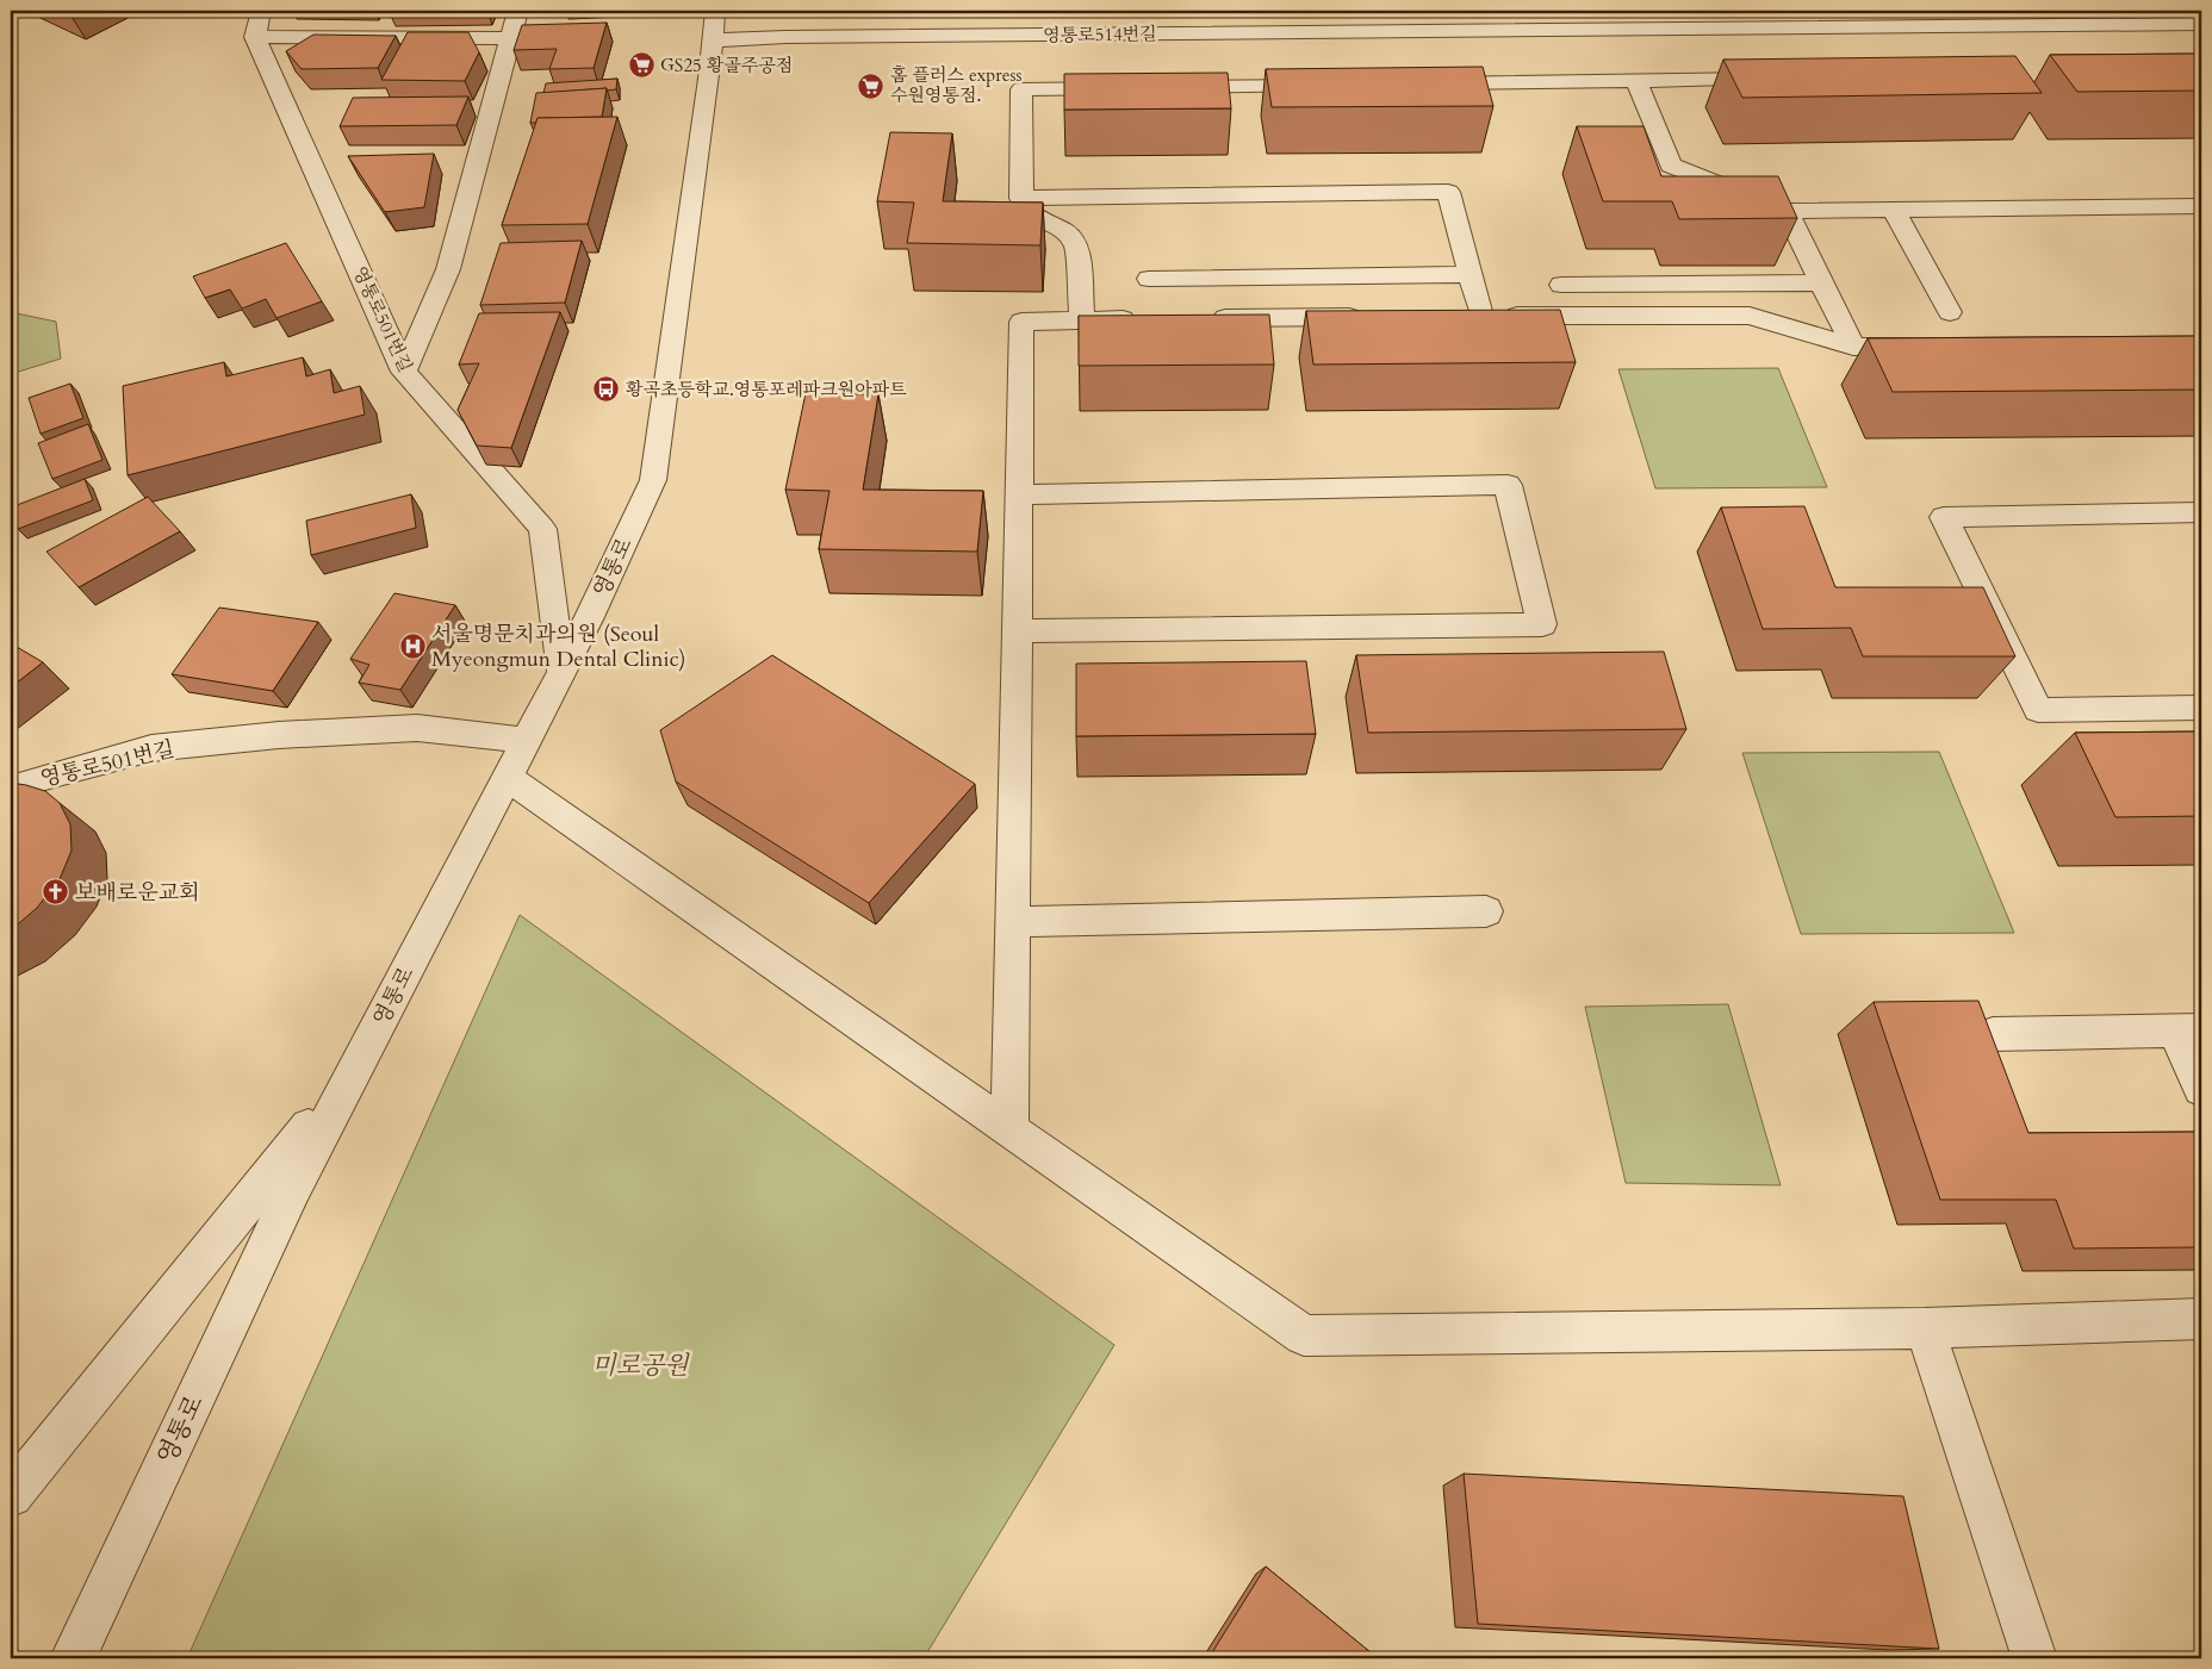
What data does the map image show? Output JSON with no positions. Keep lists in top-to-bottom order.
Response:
{
  "streets": {
    "street": ["영통로514번길", "영통로501번길", "영통로"]
  },
  "crossings": [
    ["영통로514번길", "영통로"],
    ["영통로501번길", "영통로"]
  ],
  "parks": ["미로공원"],
  "places": {
    "supermarket": ["GS25 황골주공점", "홈 플러스 express 수원영통점."],
    "bus stop": ["황곡초등학교.영통포레파크원아파트"],
    "hospital": ["서울명문치과의원 (Seoul Myeongmun Dental Clinic)"],
    "church": ["보배로운교회"]
  }
}
